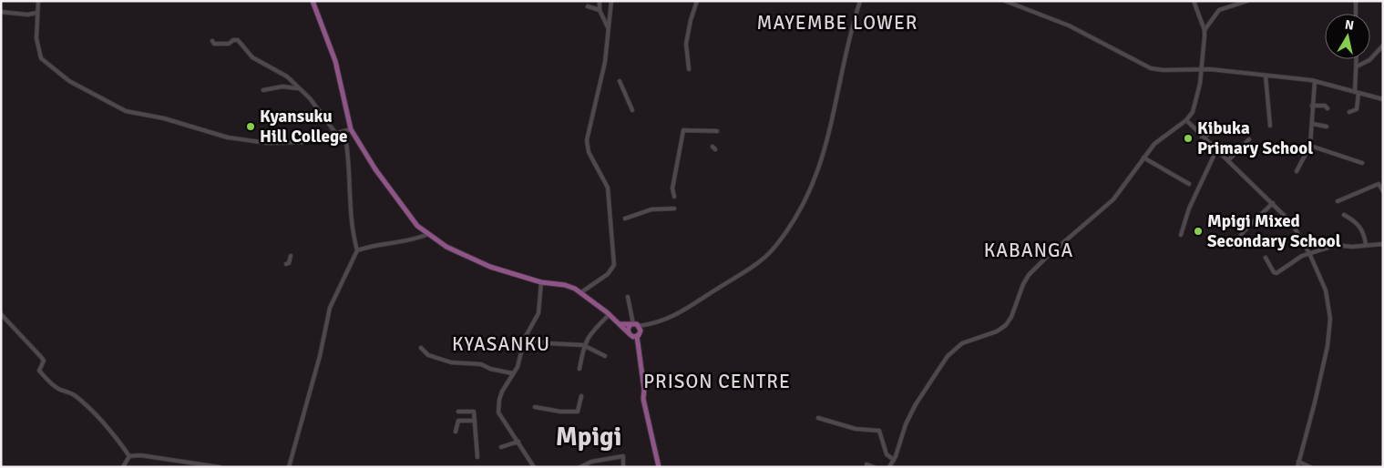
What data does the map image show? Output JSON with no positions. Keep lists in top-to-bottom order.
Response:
{
  "districts": [
    "MAYEMBE LOWER",
    "KABANGA",
    "KYASANKU",
    "PRISON CENTRE",
    "Mpigi"
  ],
  "places": ["Kyansuku Hill College", "Kibuka Primary School", "Mpigi Mixed Secondary School"],
  "north": "top"
}
